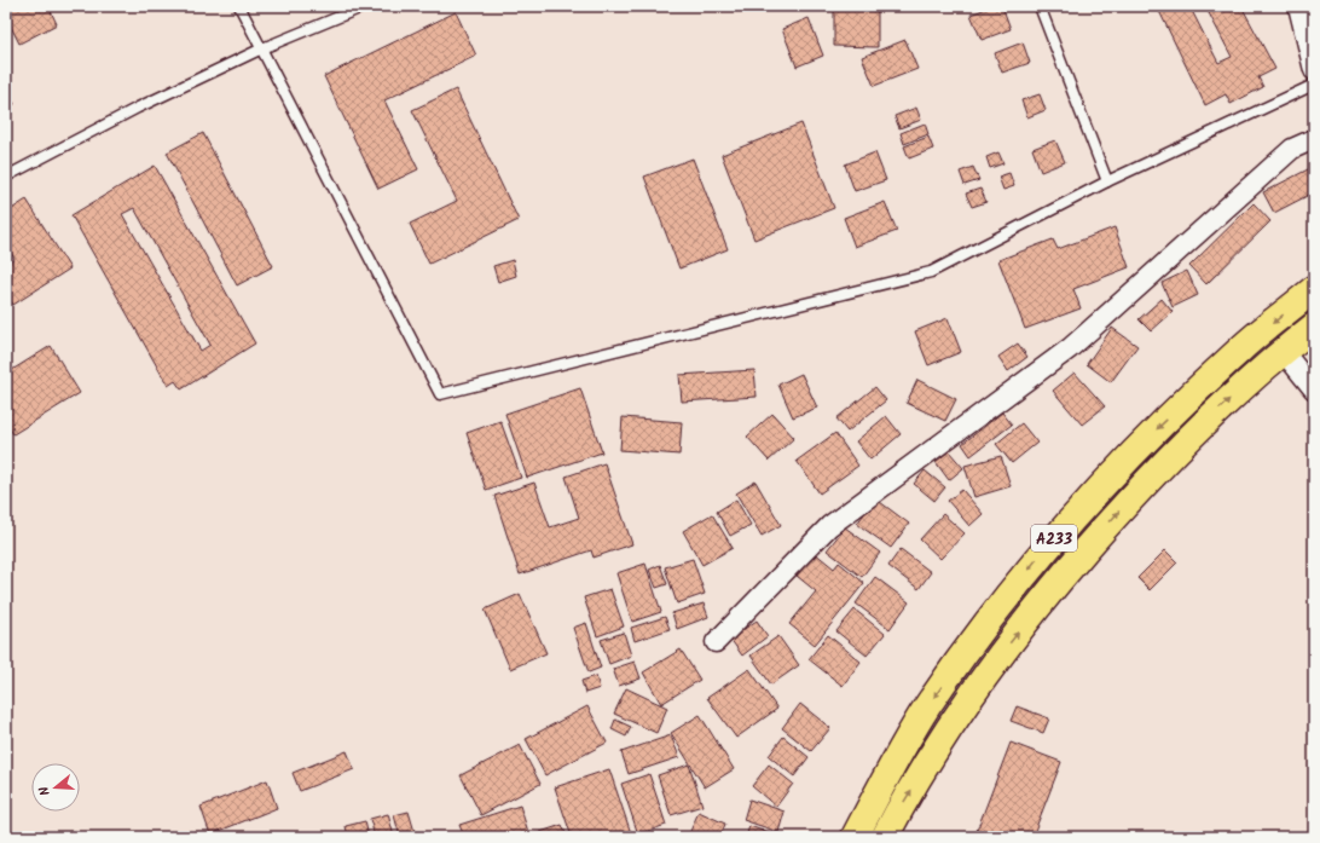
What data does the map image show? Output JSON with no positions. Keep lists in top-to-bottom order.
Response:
{
  "streets": {
    "highway": ["A233"]
  },
  "north": "left"
}
